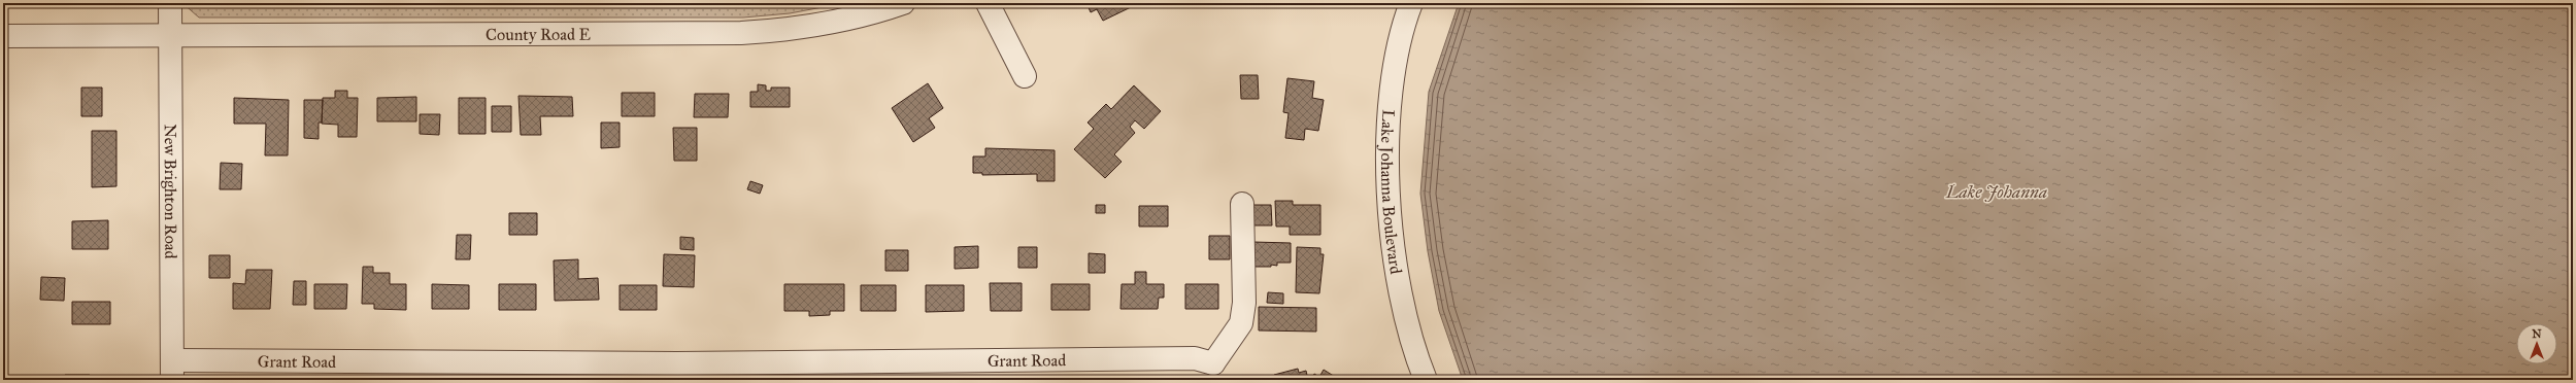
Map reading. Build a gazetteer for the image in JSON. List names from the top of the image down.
{
  "streets": {
    "street": [
      "County Road E",
      "New Brighton Road",
      "Lake Johanna Boulevard",
      "Grant Road"
    ]
  },
  "crossings": [
    ["County Road E", "New Brighton Road"],
    ["New Brighton Road", "Grant Road"]
  ],
  "water": ["Lake Johanna"],
  "north": "top"
}
